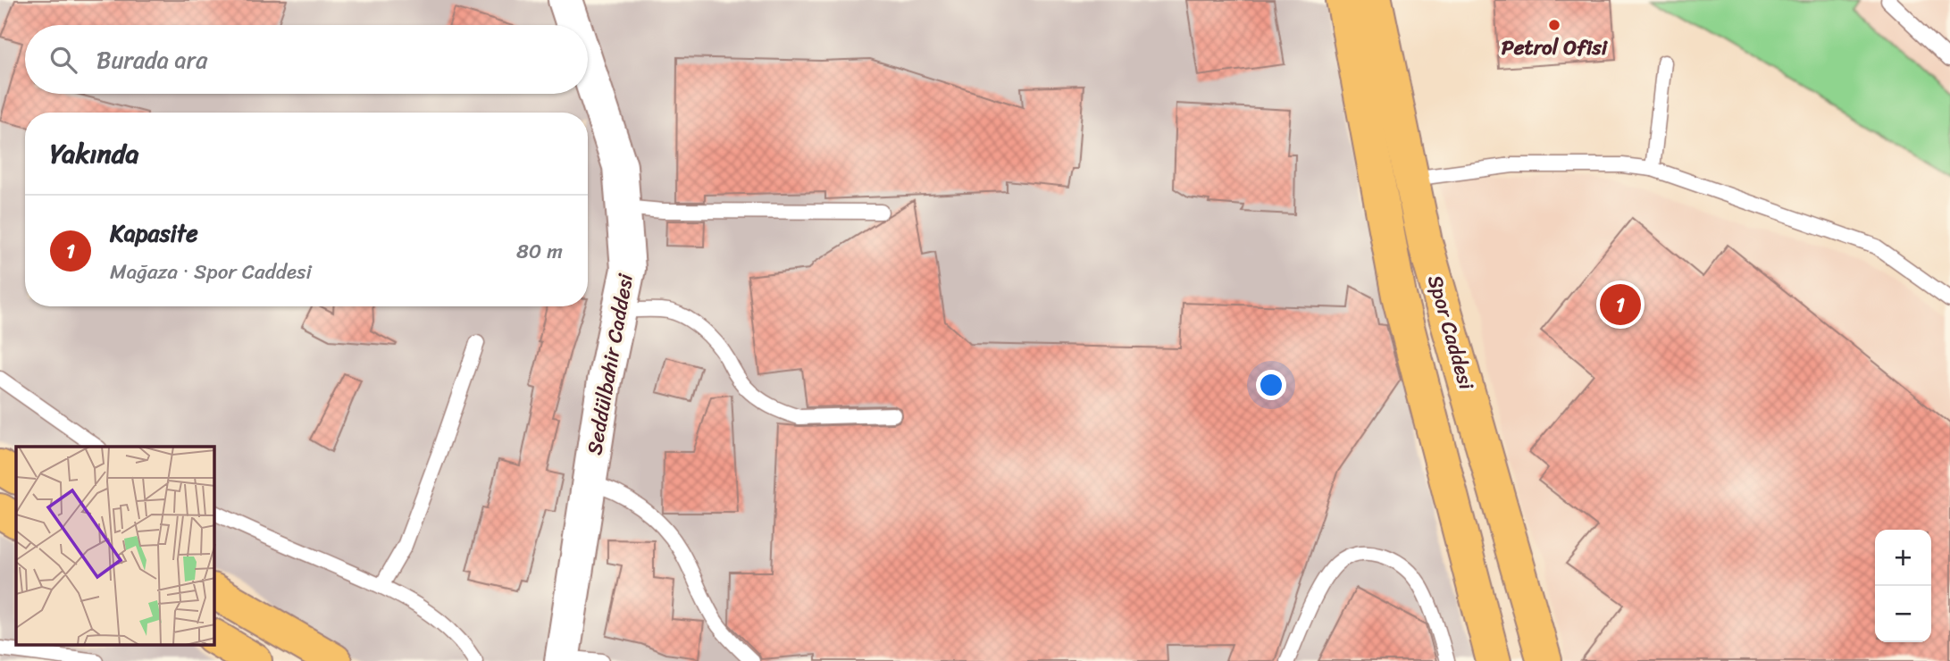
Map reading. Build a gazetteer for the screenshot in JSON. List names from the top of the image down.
{
  "streets": {
    "main road": ["Spor Caddesi"],
    "street": ["Seddülbahir Caddesi"]
  },
  "places": ["Petrol Ofisi"],
  "page": {
    "search": "Burada ara",
    "heading": "Yakında",
    "list": [
      {
        "mark": "1",
        "name": "Kapasite",
        "note": "Mağaza · Spor Caddesi",
        "value": "80 m"
      }
    ],
    "pins": "1",
    "map_buttons": ["+", "−"]
  }
}
